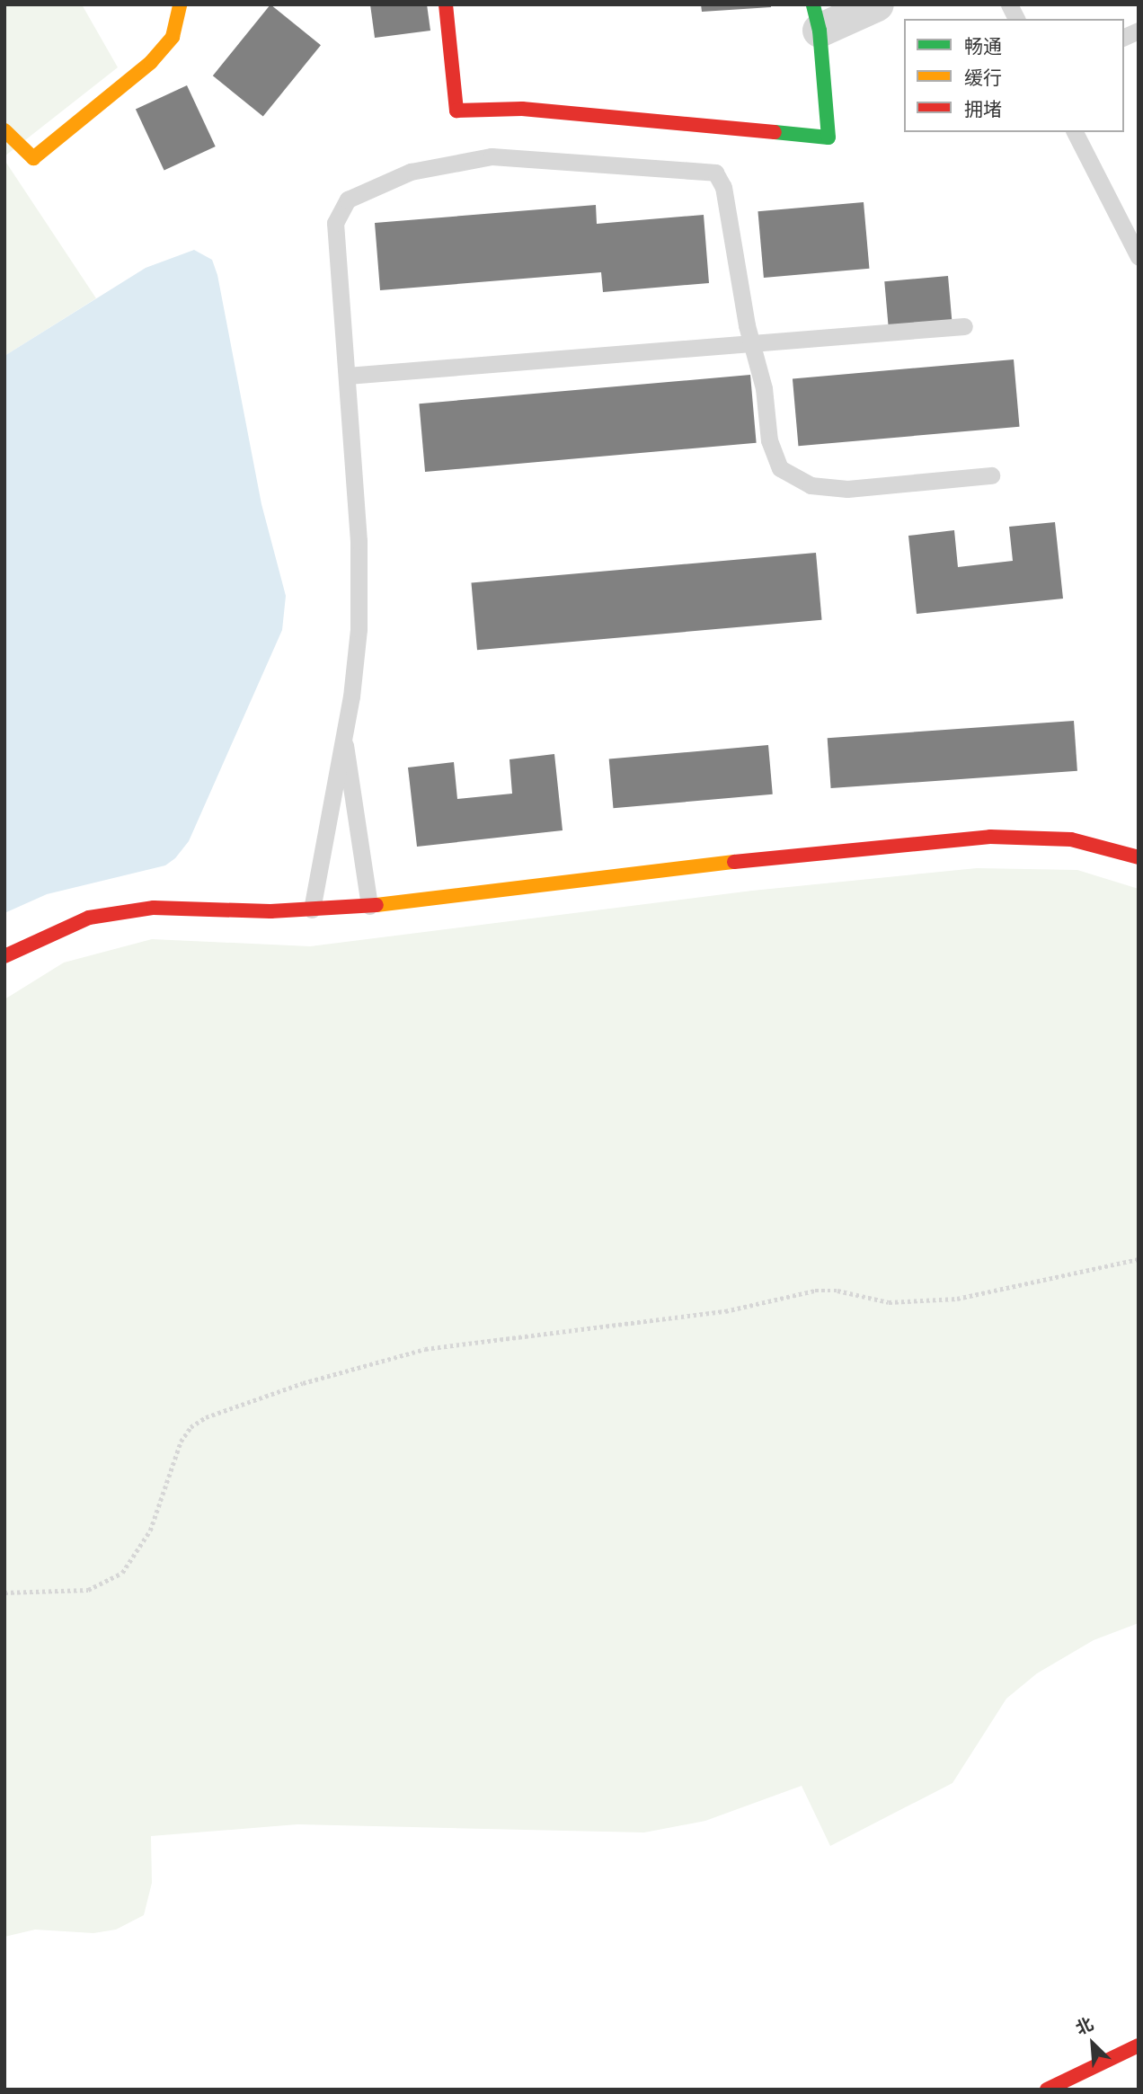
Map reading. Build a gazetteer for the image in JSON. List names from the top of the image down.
{
  "legend": ["畅通", "缓行", "拥堵"],
  "north": "top left"
}
